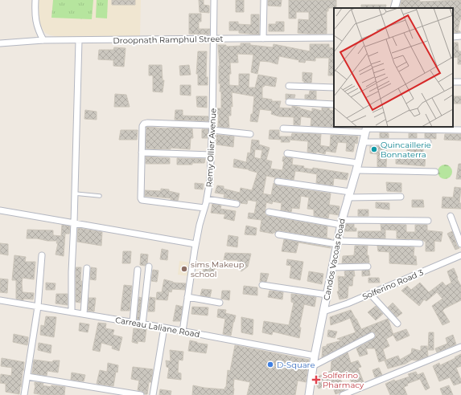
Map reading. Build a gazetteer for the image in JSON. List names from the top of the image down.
{
  "streets": {
    "main road": ["Candos Vacoas Road"],
    "street": [
      "Droopnath Ramphul Street",
      "Remy Ollier Avenue",
      "Solferino Road 3",
      "Carreau Laliane Road"
    ]
  },
  "crossings": [
    ["Droopnath Ramphul Street", "Remy Ollier Avenue"],
    ["Remy Ollier Avenue", "Carreau Laliane Road"],
    ["Candos Vacoas Road", "Solferino Road 3"],
    ["Candos Vacoas Road", "Carreau Laliane Road"]
  ],
  "places": {
    "other": ["Quincaillerie Bonnaterra", "sims Makeup school", "D-Square"],
    "health": ["Solferino Pharmacy"]
  }
}
